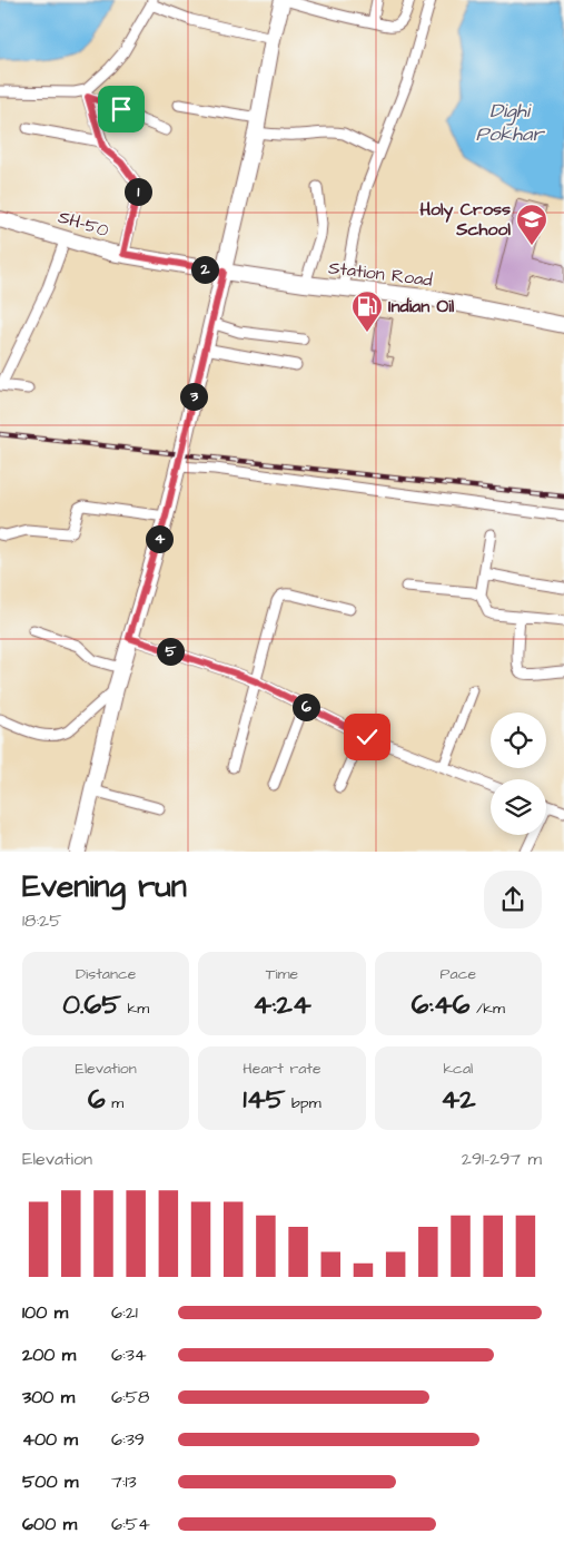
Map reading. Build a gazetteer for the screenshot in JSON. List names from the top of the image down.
{
  "streets": {
    "main road": ["SH-50", "Station Road"]
  },
  "crossings": [
    ["SH-50", "Station Road"]
  ],
  "water": ["Dighi Pokhar"],
  "places": {
    "school or university": ["Holy Cross School"],
    "fuel station": ["Indian Oil"]
  },
  "page": {
    "pins": [
      "1",
      "2",
      "3",
      "4",
      "5",
      "6"
    ],
    "heading": ["Evening run", "18:25"],
    "stats": [
      ["Distance", "0.65 km"],
      ["Time", "4:24"],
      ["Pace", "6:46 /km"],
      ["Elevation", "6 m"],
      ["Heart rate", "145 bpm"],
      ["kcal", "42"]
    ],
    "chart": ["Elevation", "291–297 m"],
    "list": [
      {
        "name": "100 m",
        "note": "6:21"
      },
      {
        "name": "200 m",
        "note": "6:34"
      },
      {
        "name": "300 m",
        "note": "6:58"
      },
      {
        "name": "400 m",
        "note": "6:39"
      },
      {
        "name": "500 m",
        "note": "7:13"
      },
      {
        "name": "600 m",
        "note": "6:54"
      }
    ]
  }
}
